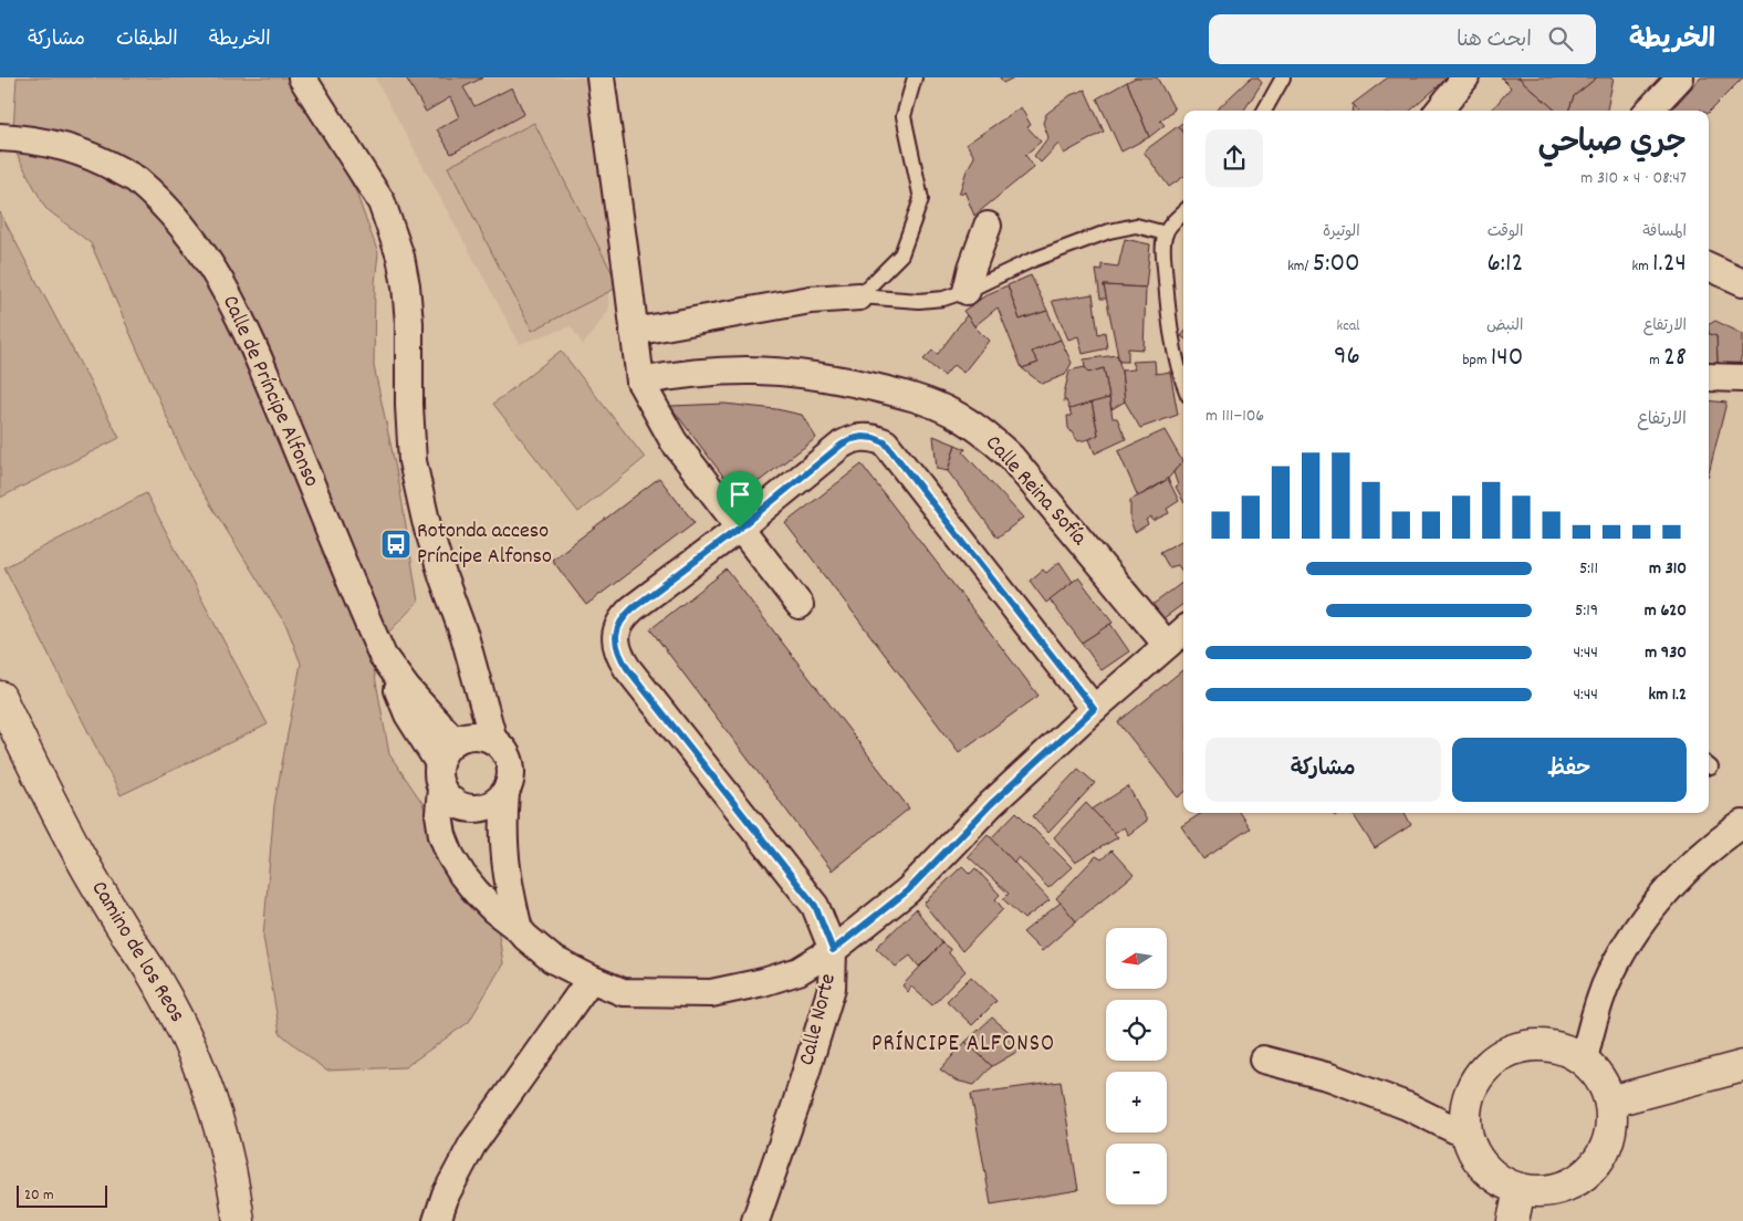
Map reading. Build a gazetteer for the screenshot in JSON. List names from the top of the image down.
{
  "streets": {
    "street": [
      "Calle de Príncipe Alfonso",
      "Calle Reina Sofía",
      "Camino de los Reos",
      "Calle Norte"
    ]
  },
  "districts": ["PRÍNCIPE ALFONSO"],
  "places": {
    "bus stop": ["Rotonda acceso Príncipe Alfonso"]
  },
  "scale_bar": "20 m",
  "north": "left",
  "page": {
    "header": "الخريطة",
    "search": "ابحث هنا",
    "nav": ["الخريطة", "الطبقات", "مشاركة"],
    "heading": ["جري صباحي", "08:47 · 4 × 310 m"],
    "stats": [
      ["المسافة", "1.24 km"],
      ["الوقت", "6:12"],
      ["الوتيرة", "5:00 /km"],
      ["الارتفاع", "28 m"],
      ["النبض", "140 bpm"],
      ["kcal", "96"]
    ],
    "chart": ["الارتفاع", "106–111 m"],
    "list": [
      {
        "name": "310 m",
        "note": "5:11"
      },
      {
        "name": "620 m",
        "note": "5:19"
      },
      {
        "name": "930 m",
        "note": "4:44"
      },
      {
        "name": "1.2 km",
        "note": "4:44"
      }
    ],
    "buttons": ["حفظ", "مشاركة"],
    "map_buttons": ["+", "−"],
    "scale": "20 m"
  }
}
